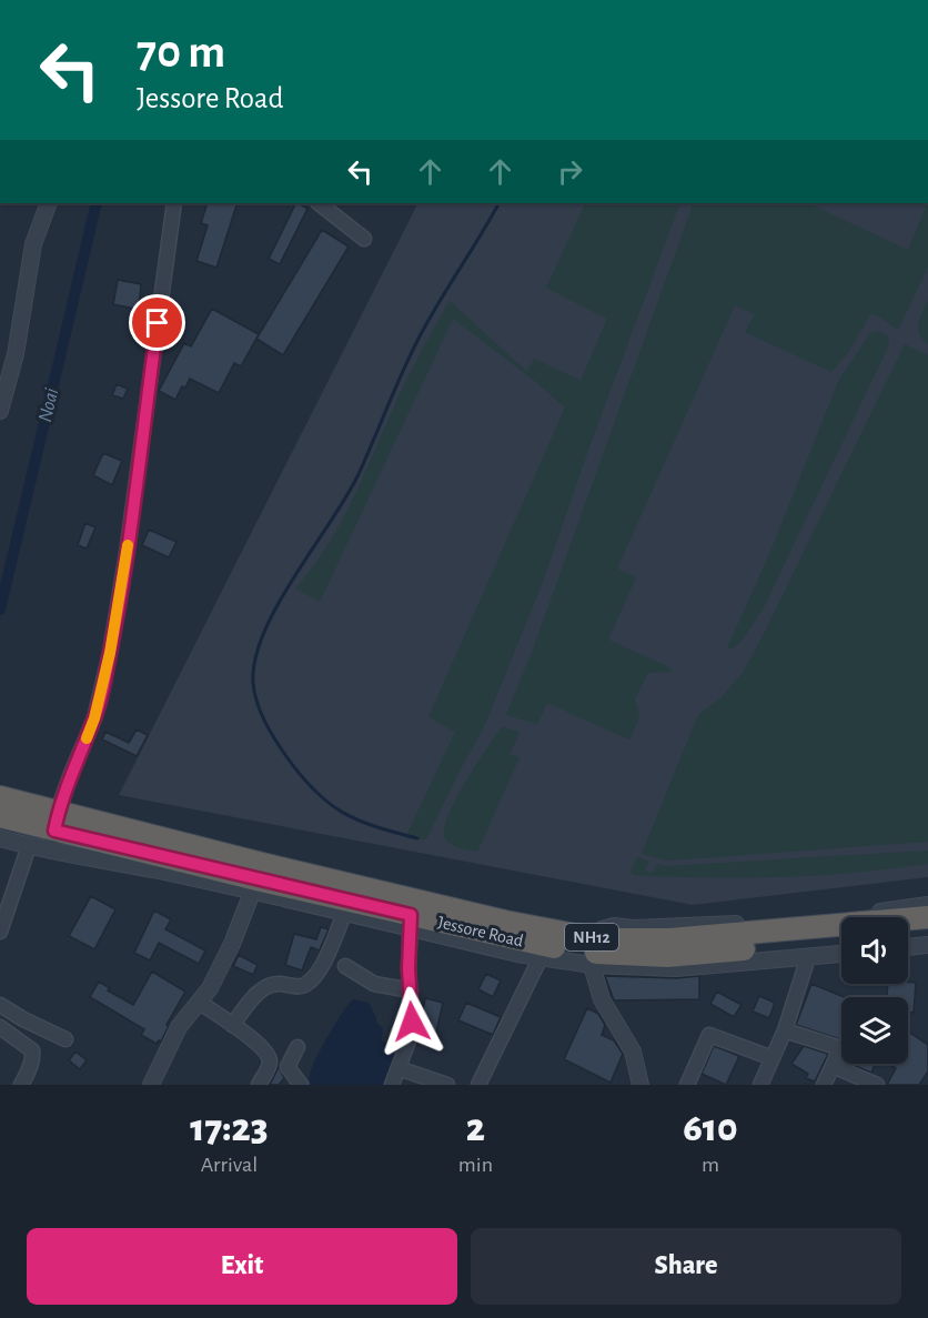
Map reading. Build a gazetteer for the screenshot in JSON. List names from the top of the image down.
{
  "streets": {
    "highway": ["Jessore Road", "NH12"]
  },
  "crossings": [
    ["Jessore Road", "NH12"]
  ],
  "water": ["Noai"],
  "page": {
    "turn": ["70 m", "Jessore Road"],
    "eta": [
      "17:23",
      "Arrival",
      "2",
      "min",
      "610",
      "m"
    ],
    "buttons": ["Exit", "Share"]
  }
}
